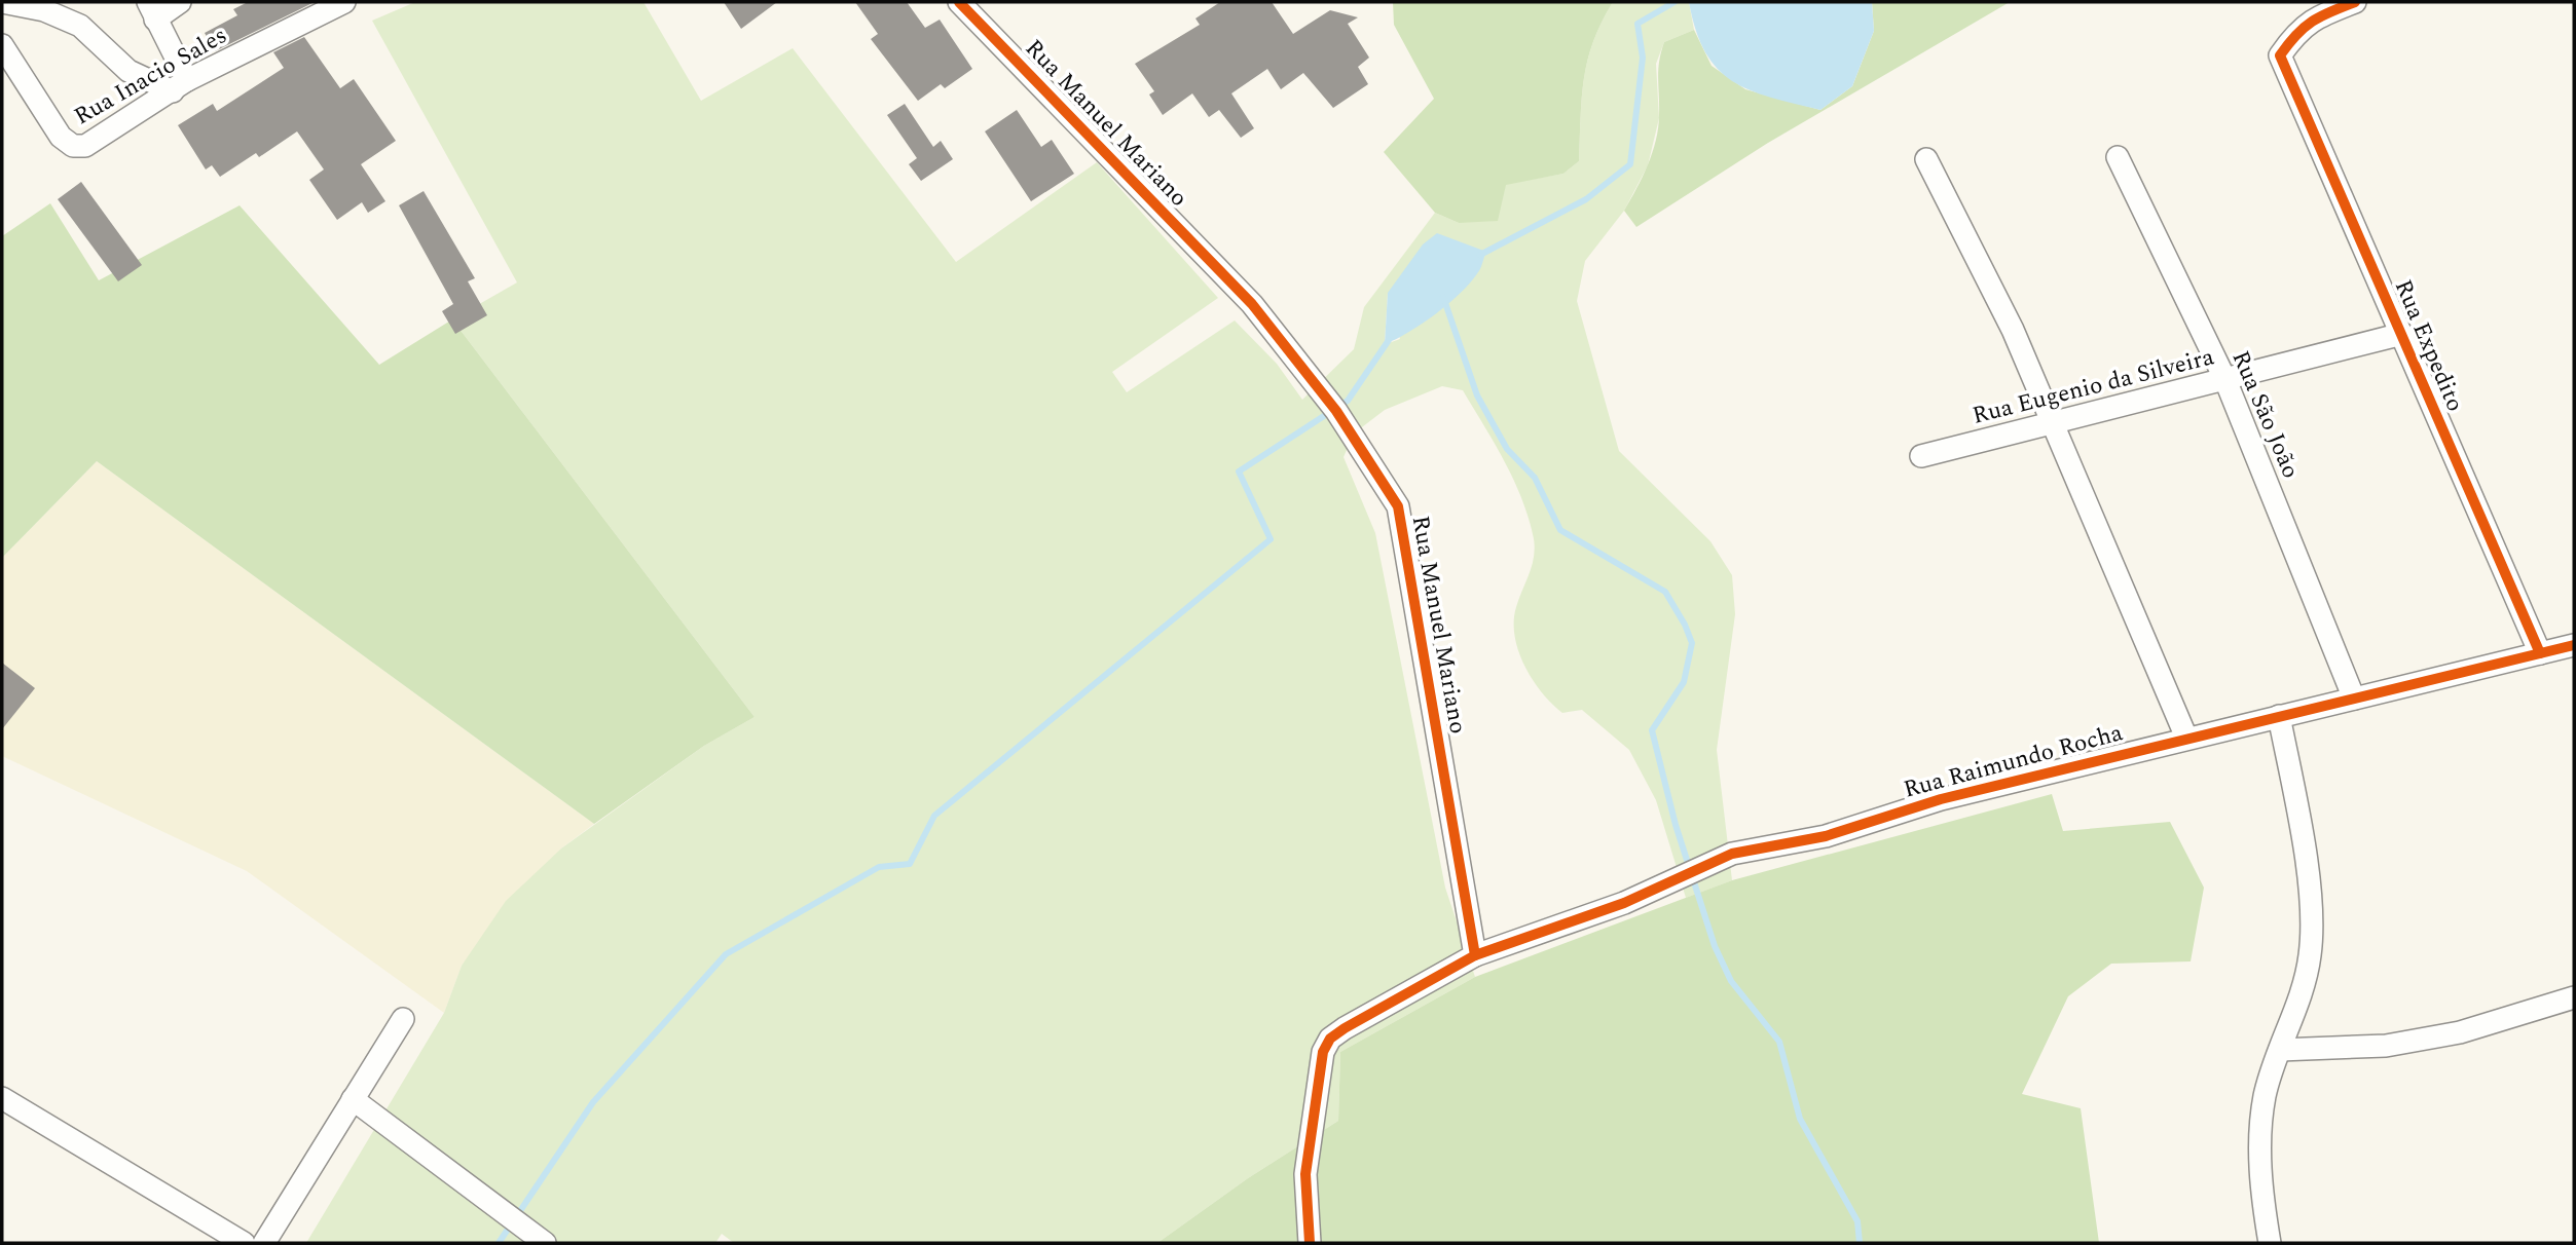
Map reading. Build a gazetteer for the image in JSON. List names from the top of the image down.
{
  "streets": {
    "street": [
      "Rua Inacio Sales",
      "Rua Manuel Mariano",
      "Rua Expedito",
      "Rua Eugenio da Silveira",
      "Rua São João",
      "Rua Raimundo Rocha"
    ]
  },
  "crossings": [
    ["Rua Manuel Mariano", "Rua Raimundo Rocha"],
    ["Rua Expedito", "Rua Eugenio da Silveira"],
    ["Rua Expedito", "Rua Raimundo Rocha"],
    ["Rua Eugenio da Silveira", "Rua São João"],
    ["Rua São João", "Rua Raimundo Rocha"]
  ]
}
